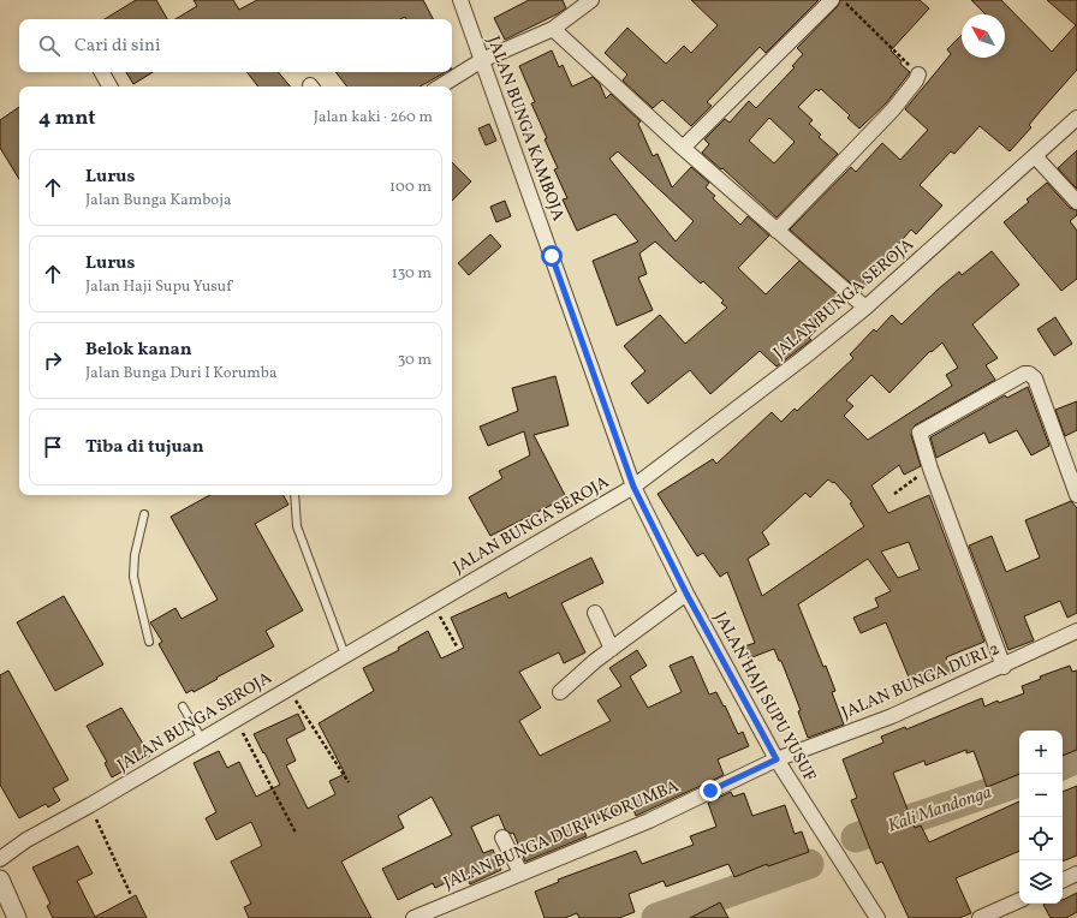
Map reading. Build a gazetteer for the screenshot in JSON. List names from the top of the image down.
{
  "streets": {
    "street": [
      "JALAN BUNGA KAMBOJA",
      "JALAN BUNGA SEROJA",
      "JALAN BUNGA DURI 2",
      "JALAN HAJI SUPU YUSUF",
      "JALAN BUNGA DURI I KORUMBA"
    ]
  },
  "crossings": [
    ["JALAN BUNGA KAMBOJA", "JALAN BUNGA SEROJA"],
    ["JALAN BUNGA KAMBOJA", "JALAN HAJI SUPU YUSUF"],
    ["JALAN BUNGA SEROJA", "JALAN HAJI SUPU YUSUF"],
    ["JALAN BUNGA DURI 2", "JALAN HAJI SUPU YUSUF"],
    ["JALAN BUNGA DURI 2", "JALAN BUNGA DURI I KORUMBA"],
    ["JALAN HAJI SUPU YUSUF", "JALAN BUNGA DURI I KORUMBA"]
  ],
  "water": ["Kali Mandonga"],
  "north": "top left",
  "page": {
    "search": "Cari di sini",
    "heading": ["4 mnt", "Jalan kaki · 260 m"],
    "list": [
      ["Lurus", "Jalan Bunga Kamboja", "100 m"],
      ["Lurus", "Jalan Haji Supu Yusuf", "130 m"],
      ["Belok kanan", "Jalan Bunga Duri I Korumba", "30 m"],
      "Tiba di tujuan"
    ],
    "map_buttons": ["+", "−"]
  }
}
